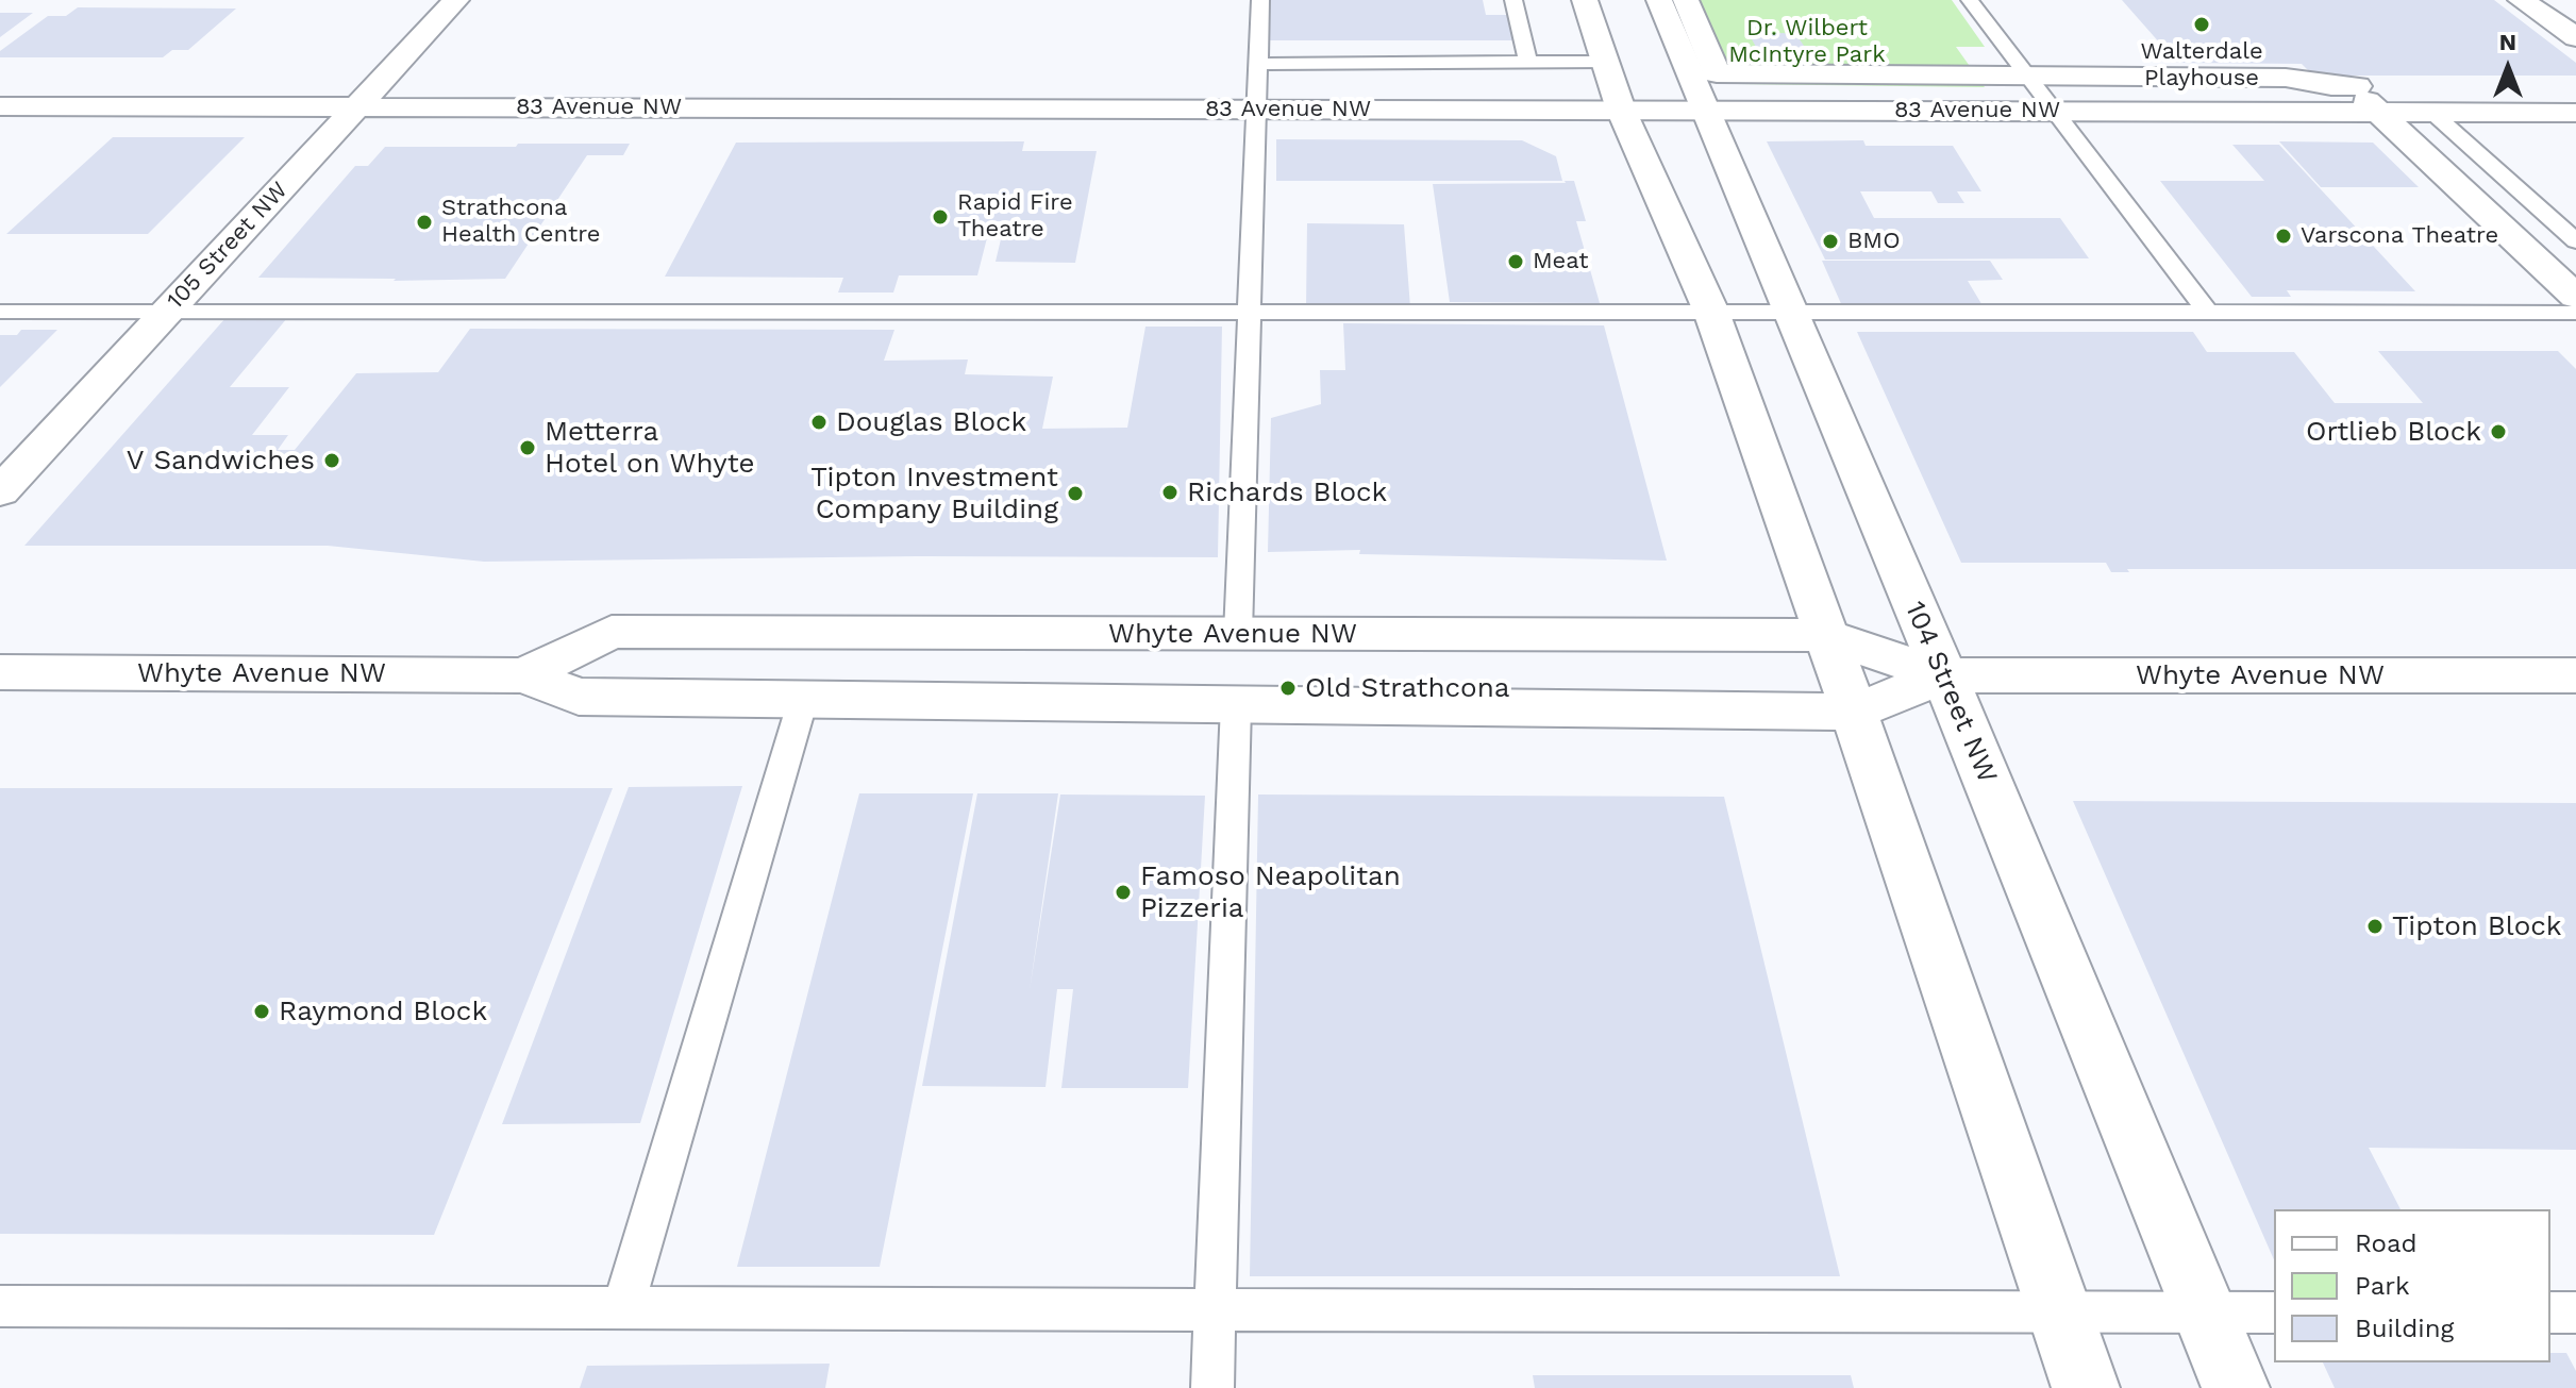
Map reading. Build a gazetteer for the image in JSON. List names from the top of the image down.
{
  "streets": {
    "street": [
      "83 Avenue NW",
      "105 Street NW",
      "Whyte Avenue NW",
      "104 Street NW"
    ]
  },
  "crossings": [
    ["83 Avenue NW", "105 Street NW"],
    ["83 Avenue NW", "104 Street NW"],
    ["Whyte Avenue NW", "104 Street NW"]
  ],
  "parks": ["Dr. Wilbert McIntyre Park"],
  "places": [
    "Walterdale Playhouse",
    "Rapid Fire Theatre",
    "Strathcona Health Centre",
    "Varscona Theatre",
    "BMO",
    "Meat",
    "Douglas Block",
    "Ortlieb Block",
    "Metterra Hotel on Whyte",
    "V Sandwiches",
    "Richards Block",
    "Tipton Investment Company Building",
    "Old Strathcona",
    "Famoso Neapolitan Pizzeria",
    "Tipton Block",
    "Raymond Block"
  ],
  "legend": ["Road", "Park", "Building"],
  "north": "top"
}
